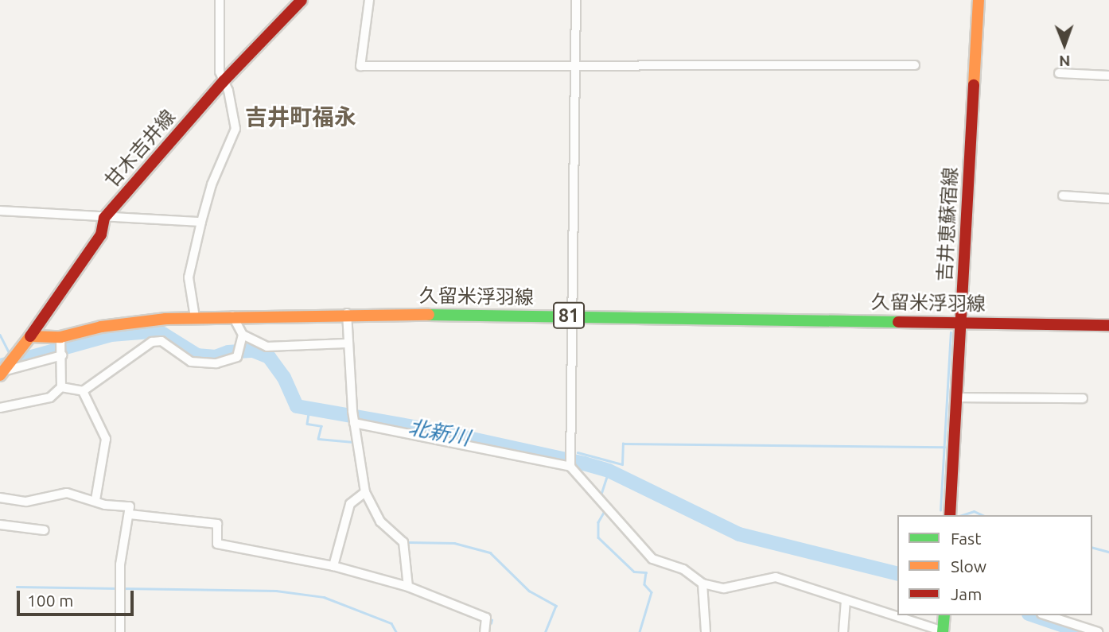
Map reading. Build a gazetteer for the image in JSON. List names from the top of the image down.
{
  "streets": {
    "main road": [
      "甘木吉井線",
      "吉井恵蘇宿線",
      "久留米浮羽線",
      "81"
    ]
  },
  "crossings": [
    ["甘木吉井線", "久留米浮羽線"],
    ["吉井恵蘇宿線", "久留米浮羽線"]
  ],
  "districts": ["吉井町福永"],
  "water": ["北新川"],
  "legend": ["Fast", "Slow", "Jam"],
  "scale_bar": "100 m",
  "north": "bottom"
}
